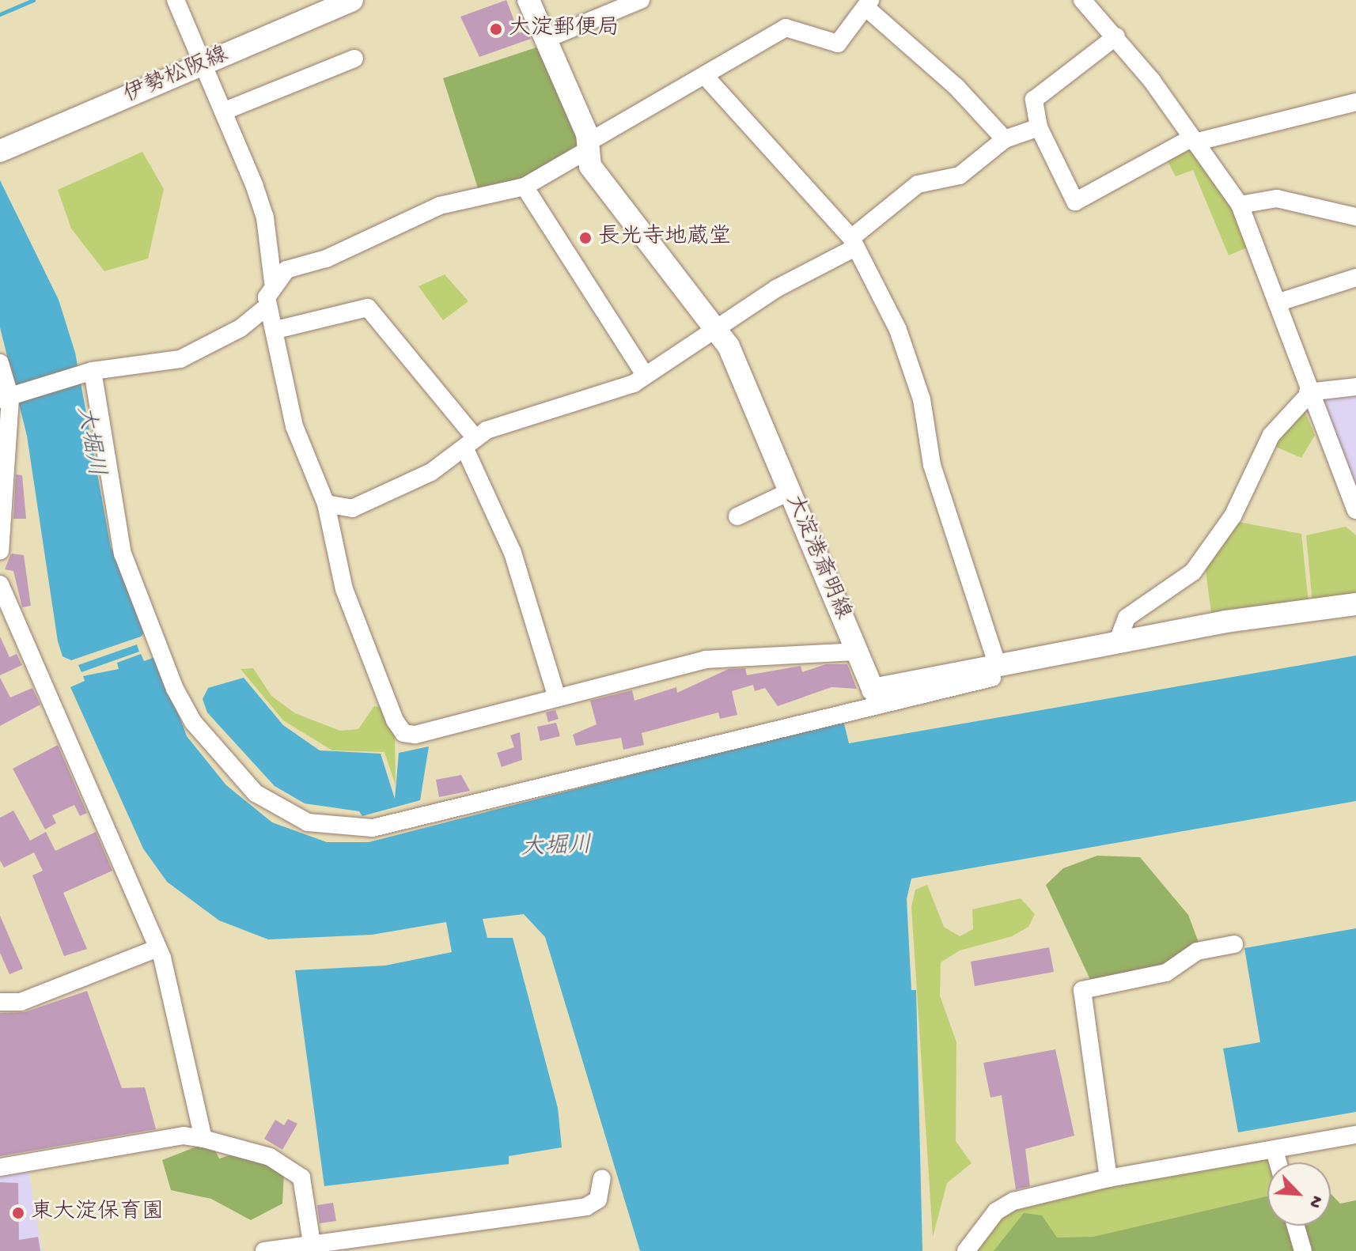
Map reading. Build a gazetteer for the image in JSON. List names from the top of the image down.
{
  "streets": {
    "main road": ["伊勢松阪線", "大淀港斎明線"]
  },
  "water": ["大堀川"],
  "places": ["大淀郵便局", "長光寺地蔵堂", "東大淀保育園"],
  "north": "bottom right"
}
